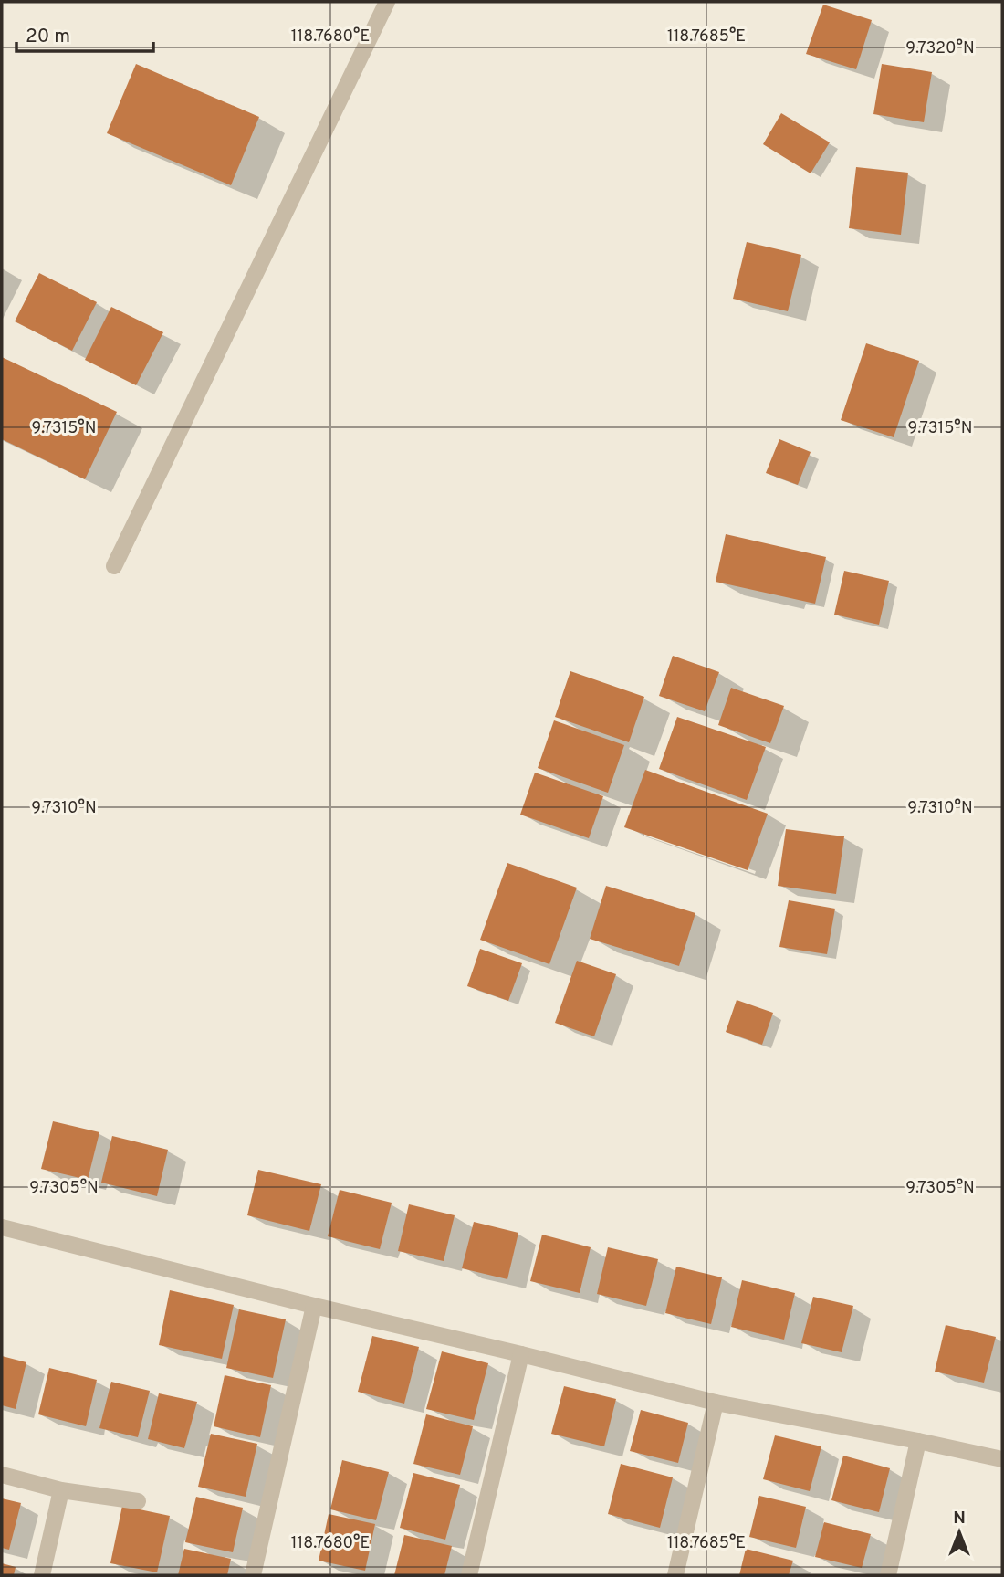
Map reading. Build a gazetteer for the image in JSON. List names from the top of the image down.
{
  "scale_bar": "20 m",
  "north": "top",
  "coordinates": [
    "118.7680°E",
    "118.7685°E",
    "9.7320°N",
    "9.7315°N",
    "9.7310°N",
    "9.7305°N"
  ]
}
